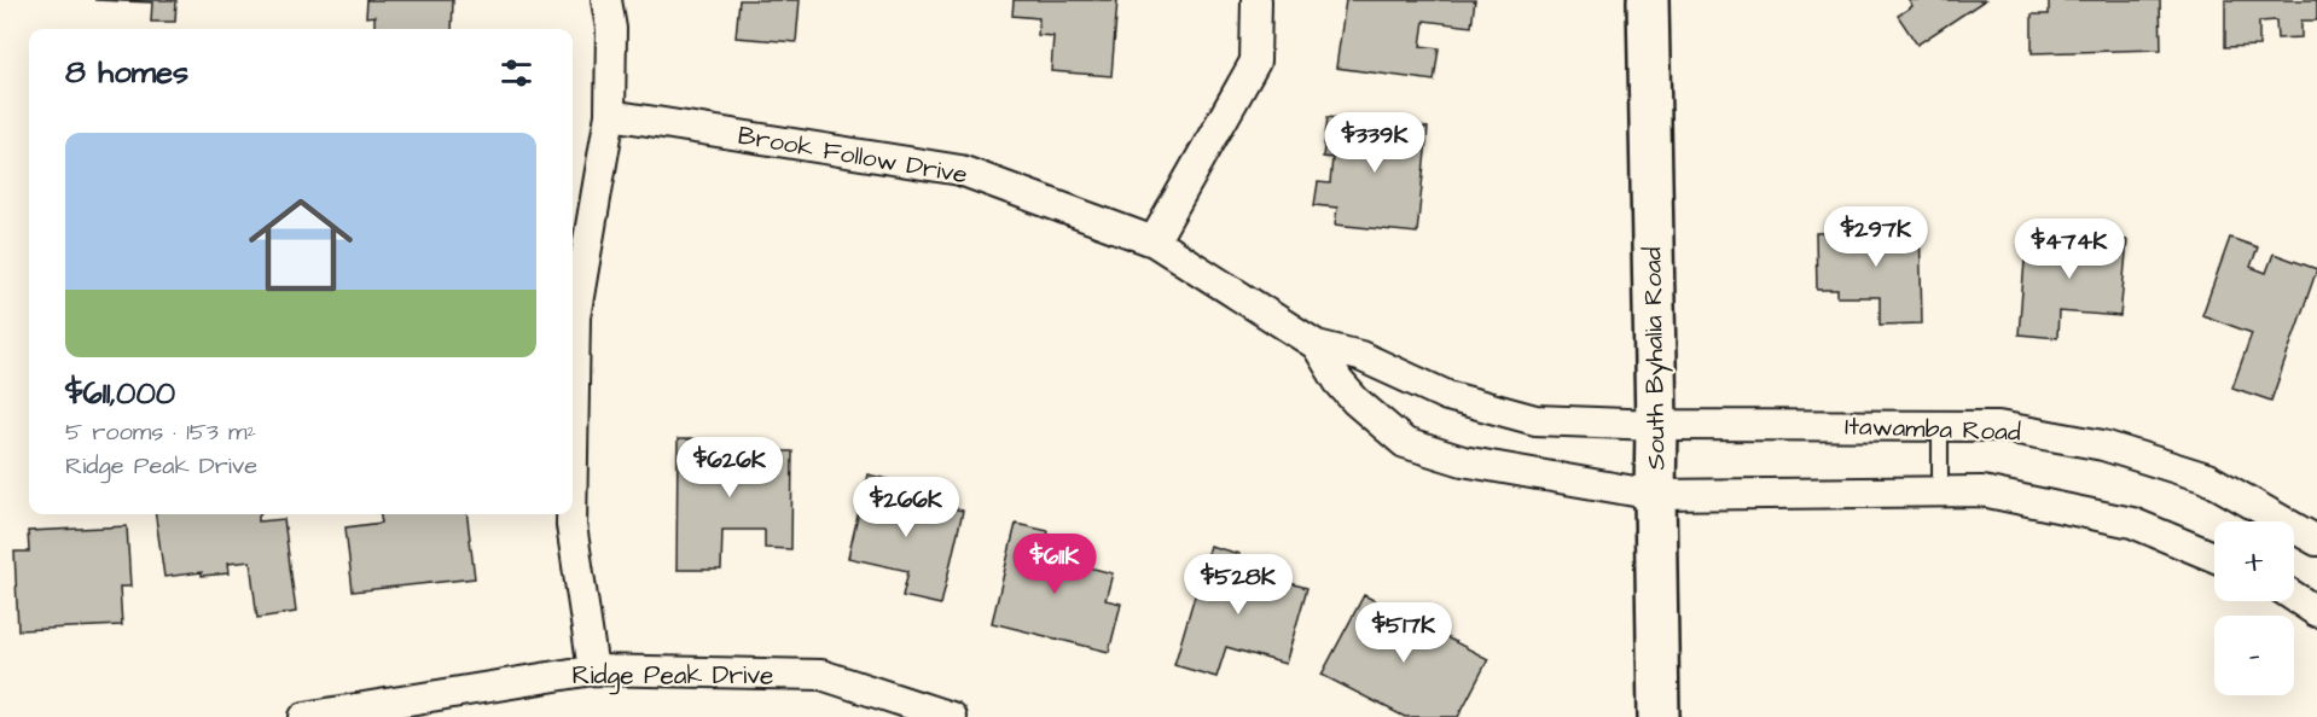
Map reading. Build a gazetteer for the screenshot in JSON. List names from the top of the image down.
{
  "streets": {
    "main road": ["South Byhalia Road"],
    "street": ["Brook Follow Drive", "Itawamba Road", "Ridge Peak Drive"]
  },
  "crossings": [
    ["Brook Follow Drive", "South Byhalia Road"],
    ["Brook Follow Drive", "Itawamba Road"],
    ["South Byhalia Road", "Itawamba Road"]
  ],
  "page": {
    "heading": "8 homes",
    "price": [
      "$339K",
      "$297K",
      "$474K",
      "$626K",
      "$266K",
      "$611K",
      "$528K",
      "$517K"
    ],
    "list": [
      {
        "name": "$611,000",
        "note": "5 rooms · 153 m² · Ridge Peak Drive"
      }
    ],
    "map_buttons": ["+", "−"]
  }
}
